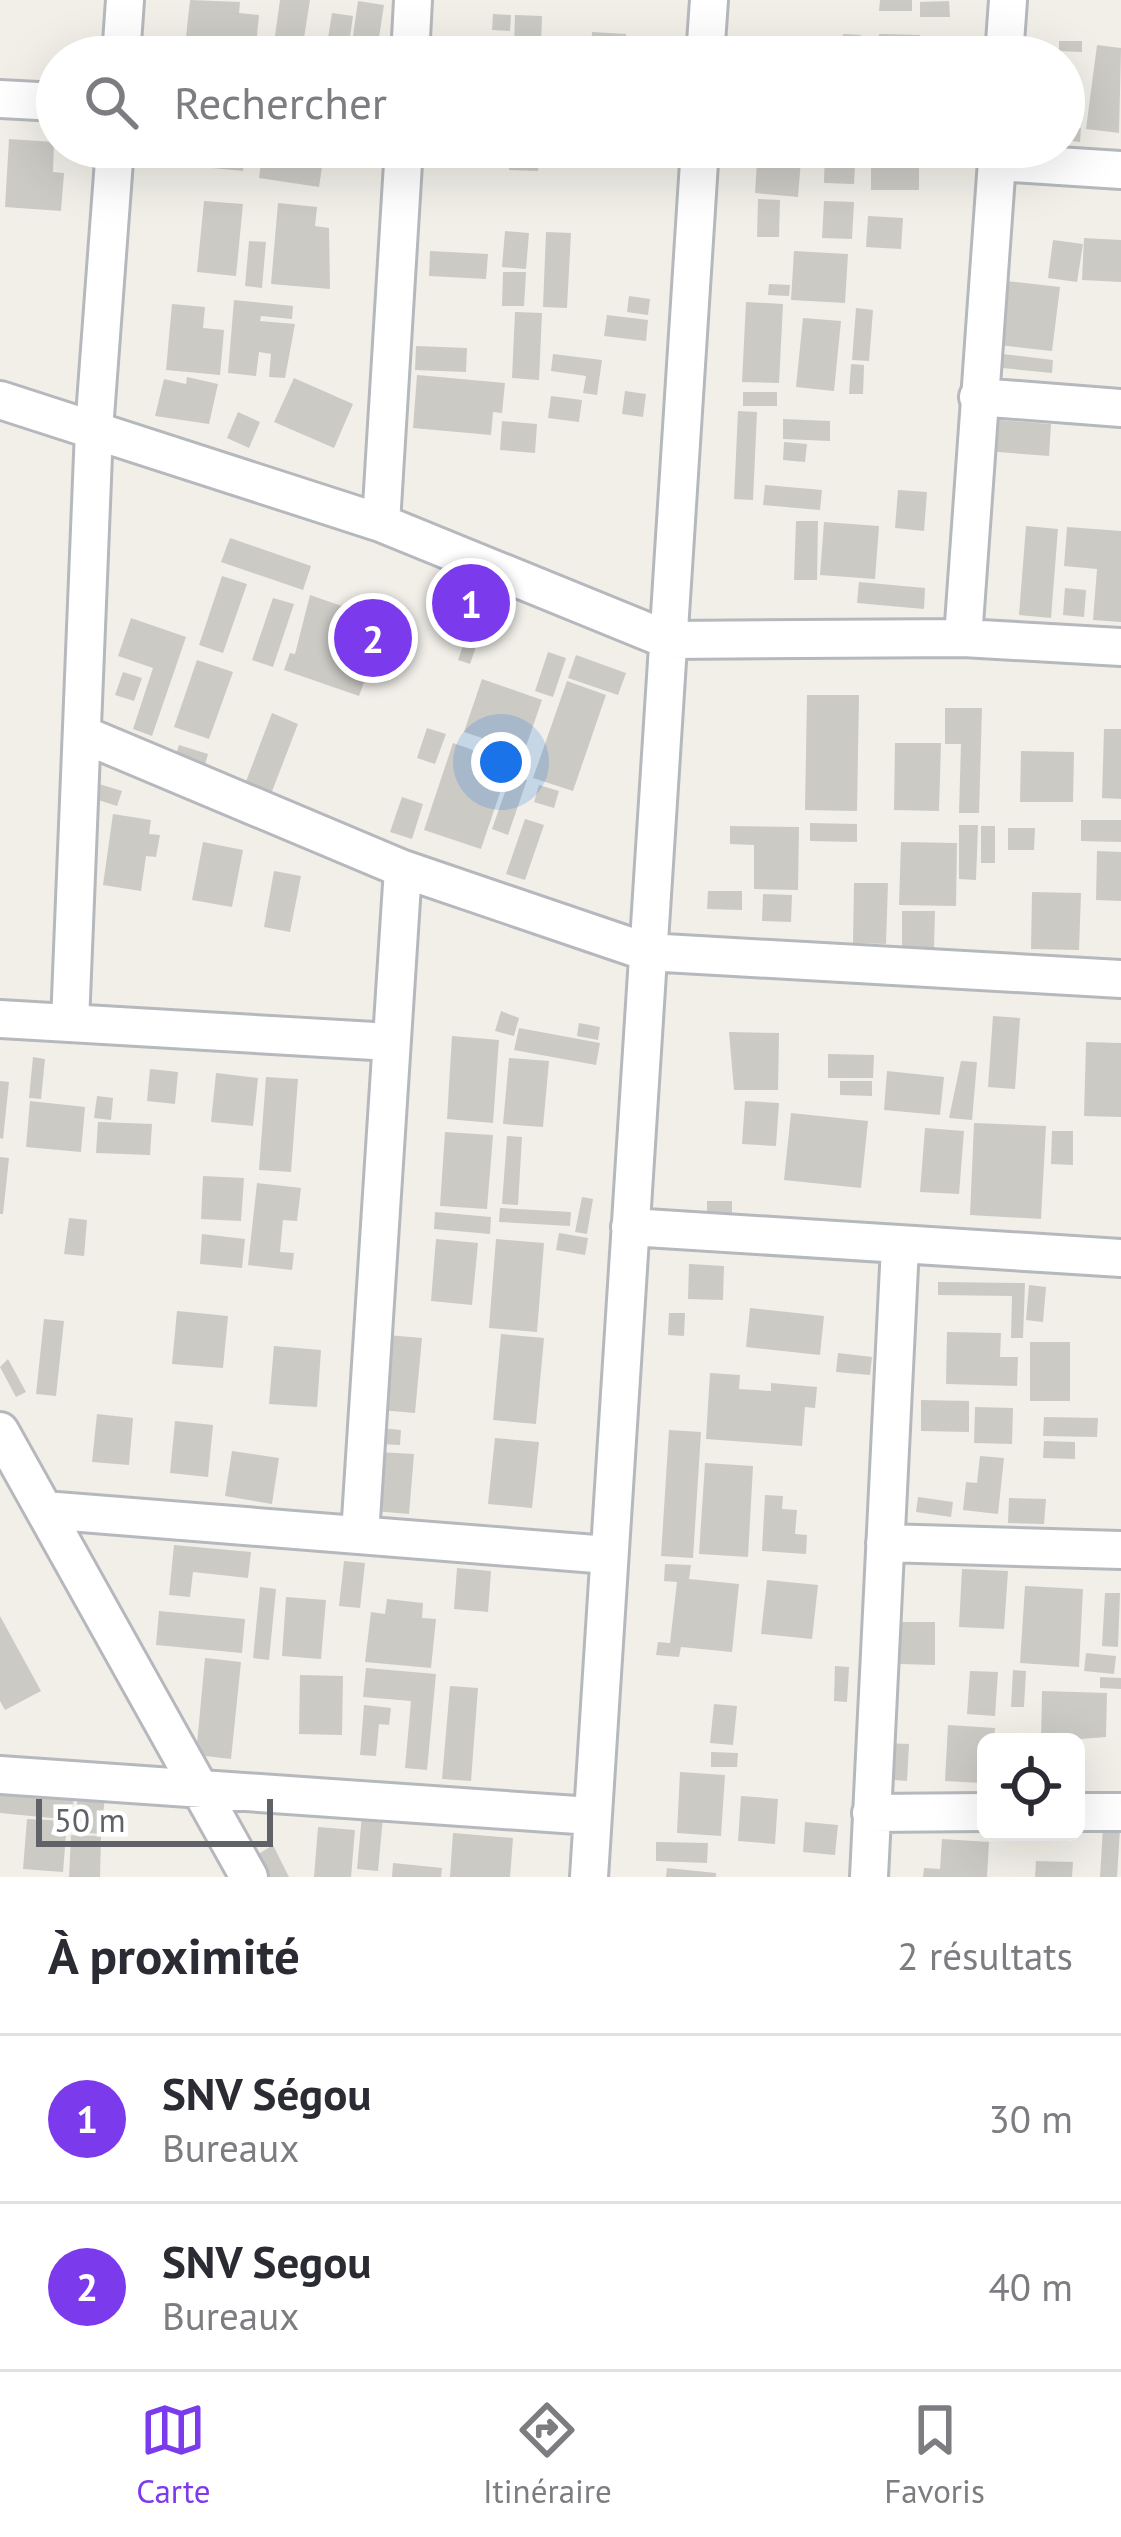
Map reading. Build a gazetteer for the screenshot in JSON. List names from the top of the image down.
{
  "scale_bar": "50 m",
  "page": {
    "search": "Rechercher",
    "pins": ["1", "2"],
    "scale": "50 m",
    "heading": ["À proximité", "2 résultats"],
    "list": [
      {
        "mark": "1",
        "name": "SNV Ségou",
        "note": "Bureaux",
        "value": "30 m"
      },
      {
        "mark": "2",
        "name": "SNV Segou",
        "note": "Bureaux",
        "value": "40 m"
      }
    ],
    "nav": ["Carte", "Itinéraire", "Favoris"]
  }
}
